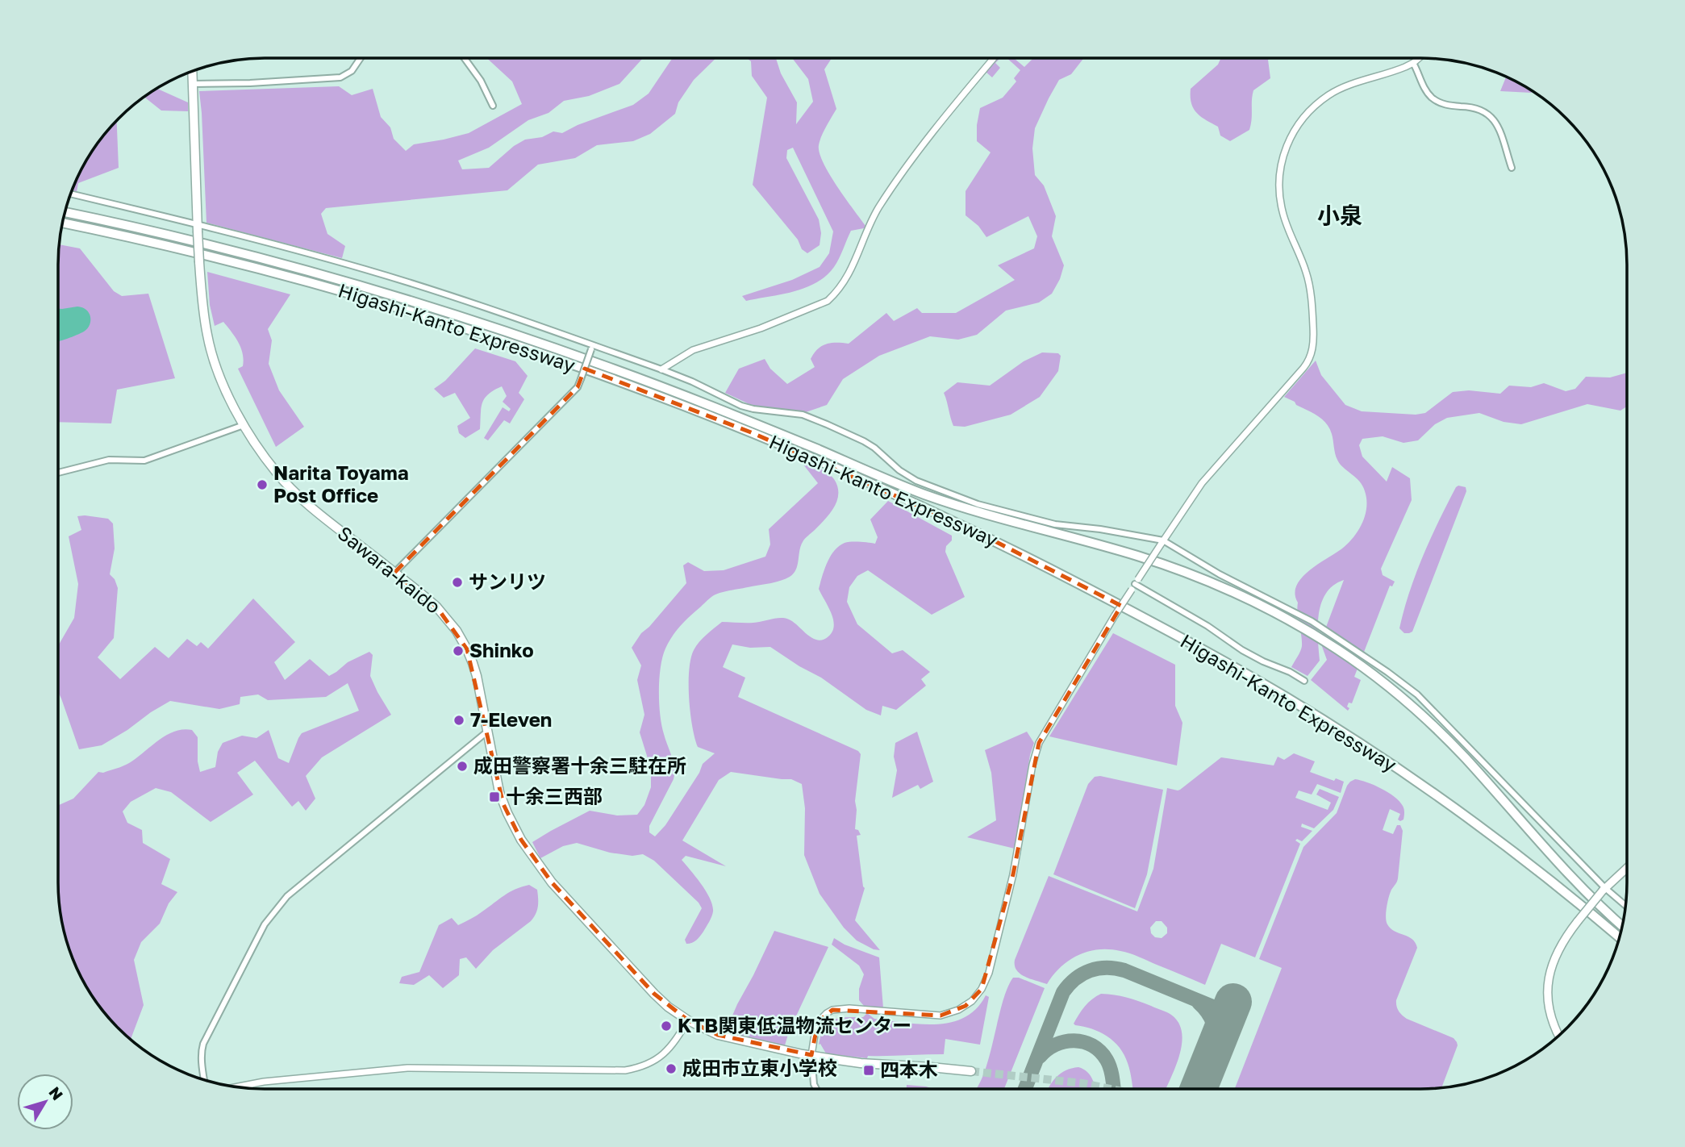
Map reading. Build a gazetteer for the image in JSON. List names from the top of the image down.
{
  "streets": {
    "highway": ["Higashi-Kanto Expressway", "Sawara-kaido"]
  },
  "districts": ["小泉"],
  "places": {
    "other": [
      "Narita Toyama Post Office",
      "サンリツ",
      "Shinko",
      "7-Eleven",
      "成田警察署十余三駐在所",
      "KTB関東低温物流センター",
      "成田市立東小学校"
    ],
    "transit": ["十余三西部", "四本木"]
  },
  "north": "top right"
}
